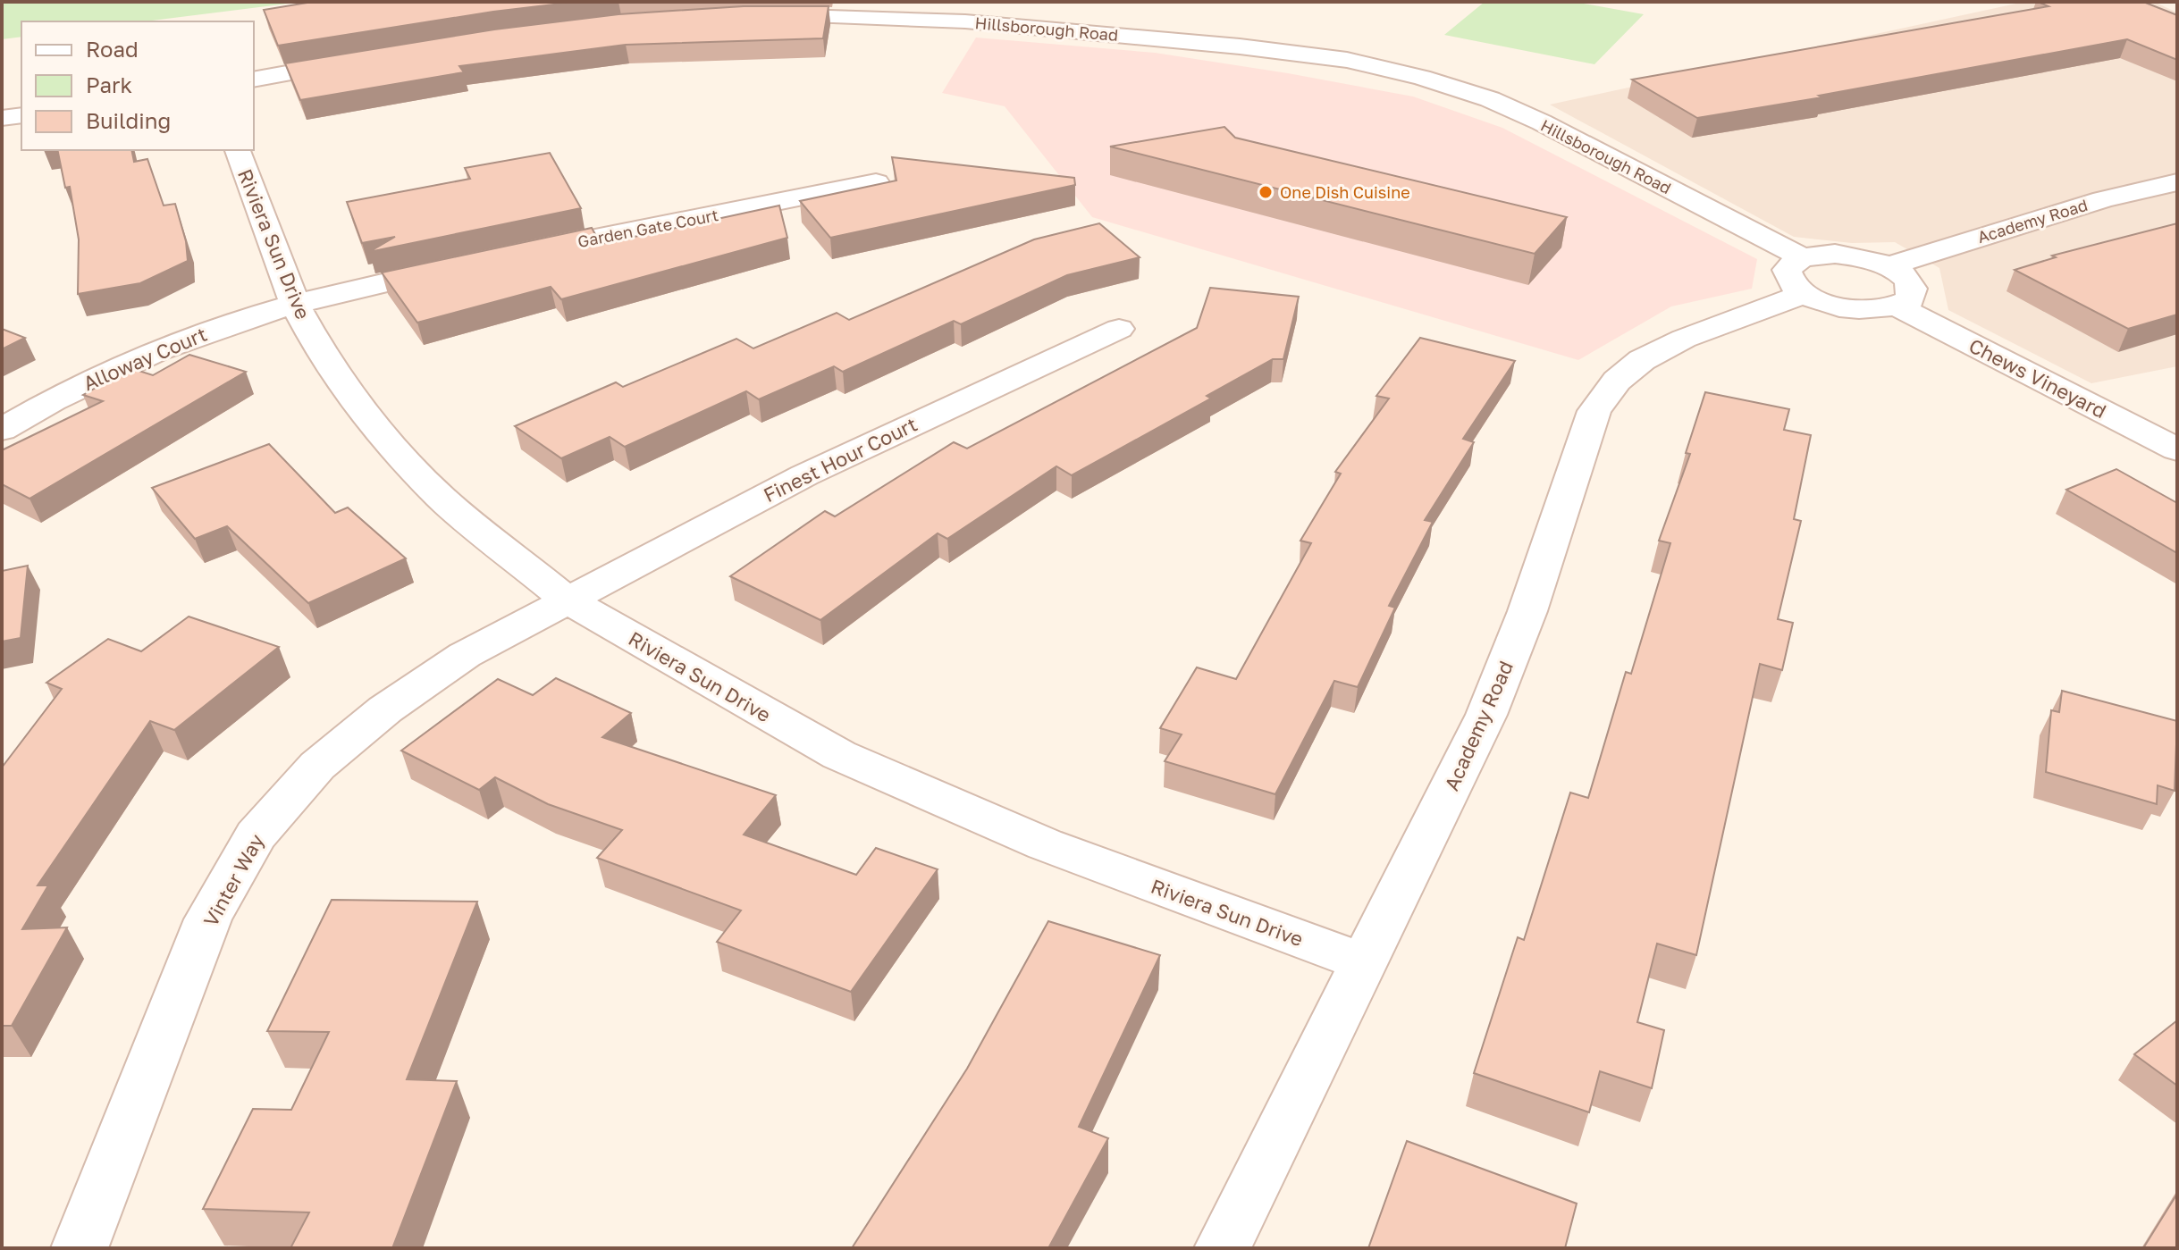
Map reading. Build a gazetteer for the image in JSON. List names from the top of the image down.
{
  "streets": {
    "street": [
      "Hillsborough Road",
      "Academy Road",
      "Garden Gate Court",
      "Riviera Sun Drive",
      "Alloway Court",
      "Chews Vineyard",
      "Finest Hour Court",
      "Vinter Way"
    ]
  },
  "crossings": [
    ["Hillsborough Road", "Academy Road"],
    ["Hillsborough Road", "Chews Vineyard"],
    ["Academy Road", "Riviera Sun Drive"],
    ["Riviera Sun Drive", "Alloway Court"],
    ["Riviera Sun Drive", "Finest Hour Court"],
    ["Riviera Sun Drive", "Vinter Way"],
    ["Finest Hour Court", "Vinter Way"]
  ],
  "places": ["One Dish Cuisine"],
  "legend": ["Road", "Park", "Building"]
}
